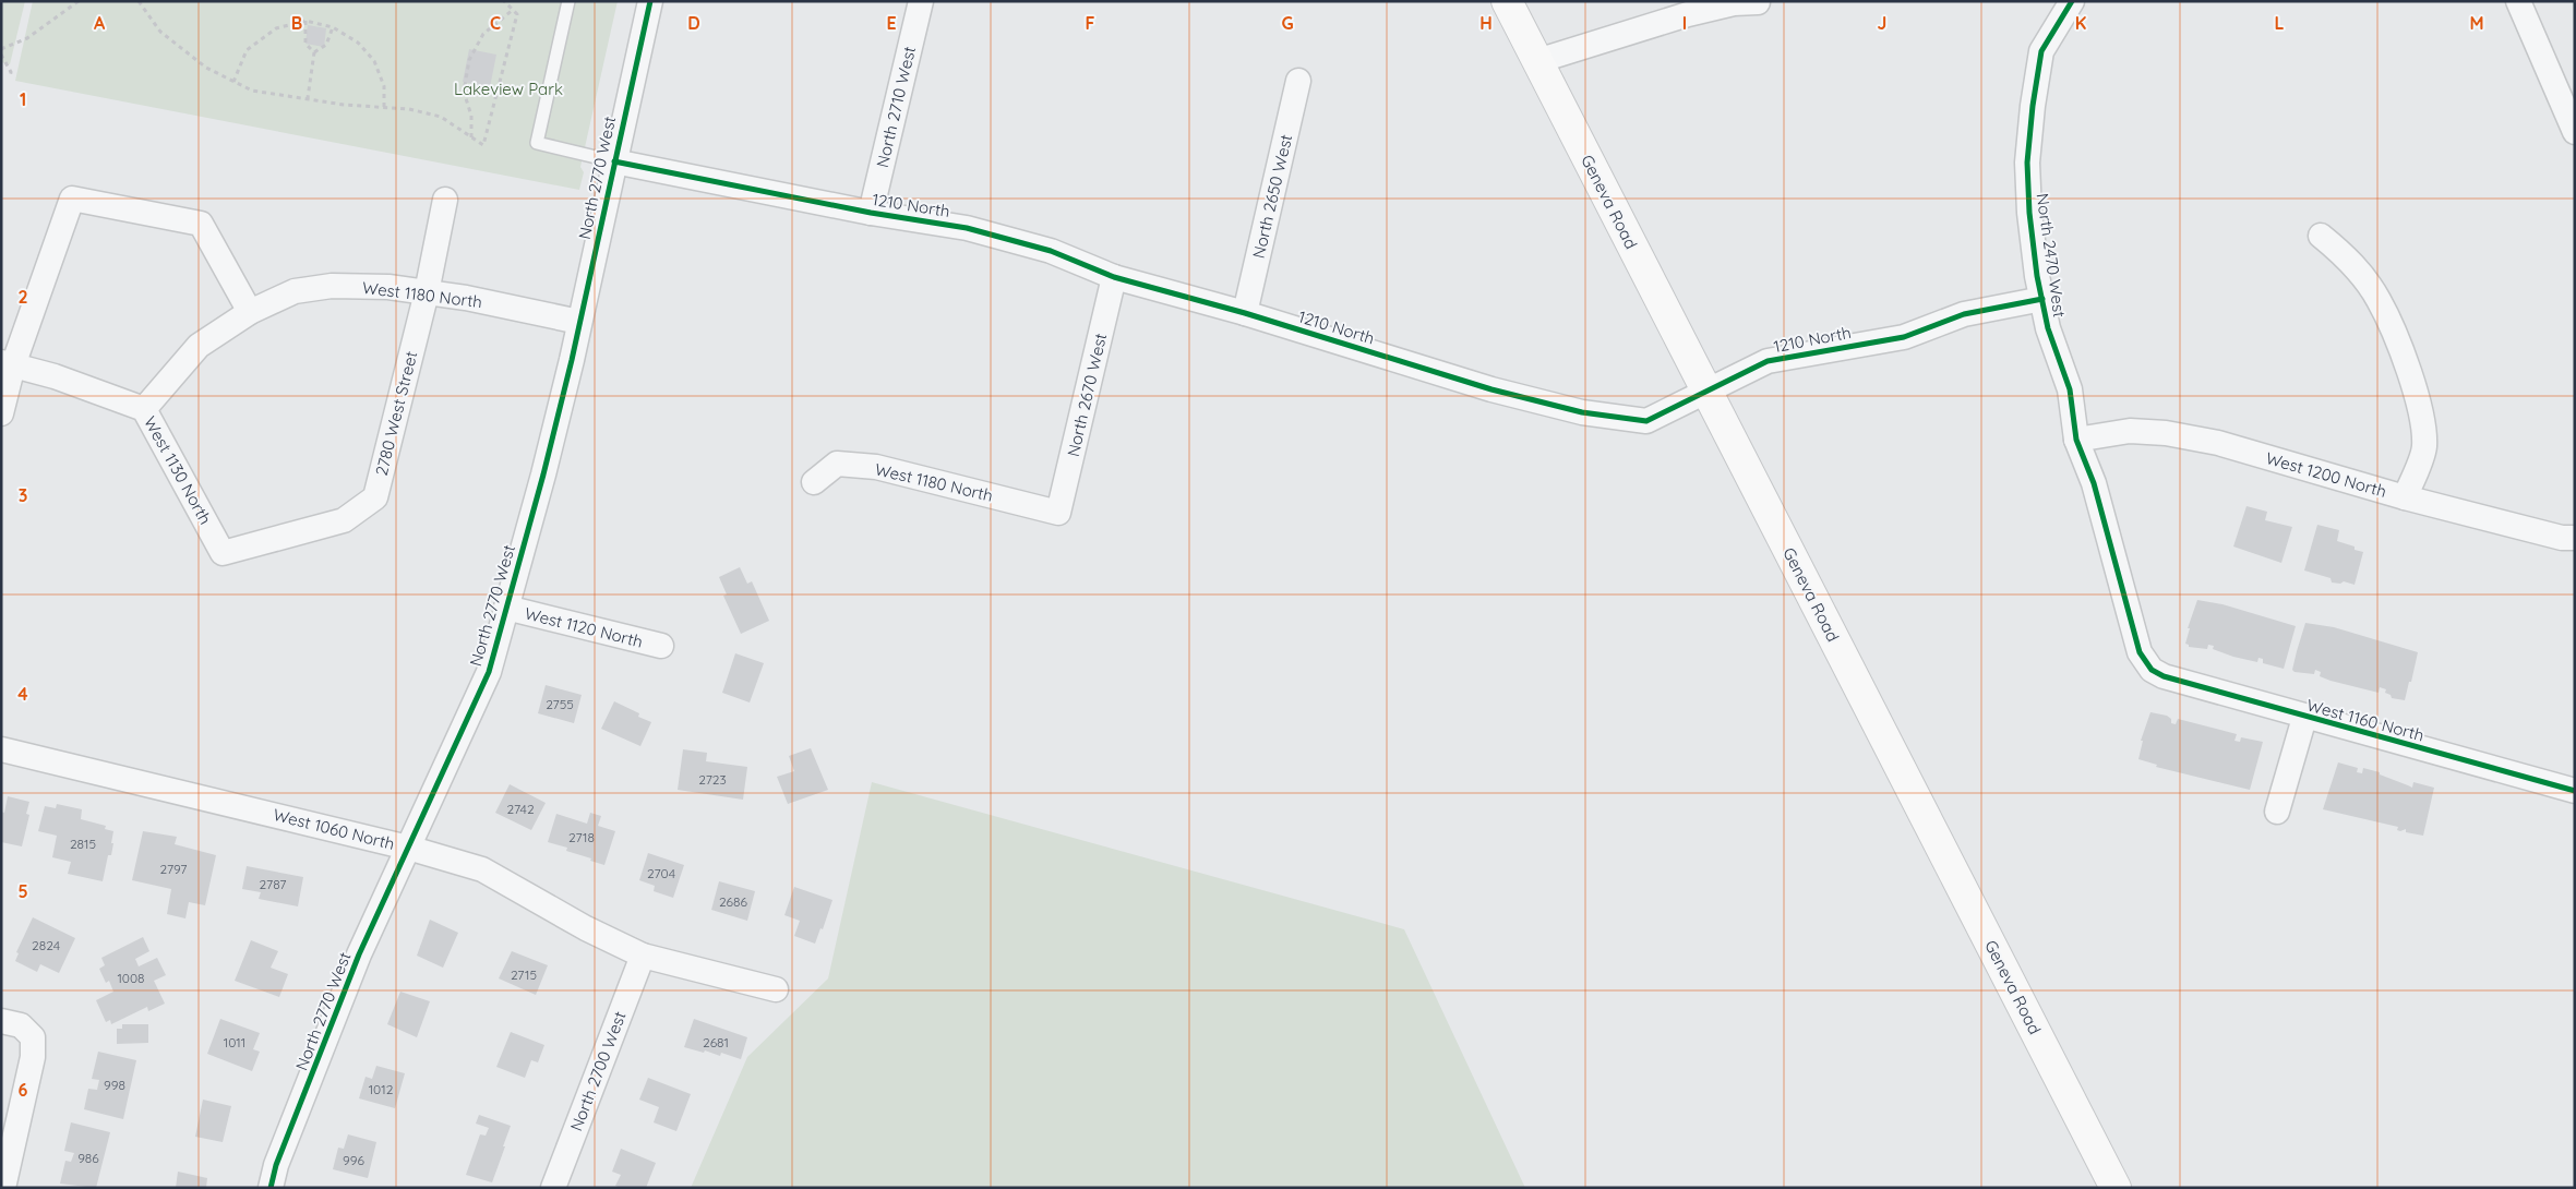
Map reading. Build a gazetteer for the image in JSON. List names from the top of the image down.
{
  "streets": {
    "main road": ["Geneva Road"],
    "street": [
      "North 2710 West",
      "North 2770 West",
      "North 2650 West",
      "1210 North",
      "North 2470 West",
      "West 1180 North",
      "North 2670 West",
      "2780 West Street",
      "West 1130 North",
      "West 1200 North",
      "West 1120 North",
      "West 1160 North",
      "West 1060 North",
      "North 2700 West"
    ]
  },
  "crossings": [
    ["North 2710 West", "1210 North"],
    ["North 2770 West", "1210 North"],
    ["North 2770 West", "West 1180 North"],
    ["North 2770 West", "West 1120 North"],
    ["North 2770 West", "West 1060 North"],
    ["North 2650 West", "1210 North"],
    ["Geneva Road", "1210 North"],
    ["1210 North", "North 2470 West"],
    ["1210 North", "North 2670 West"],
    ["North 2470 West", "West 1200 North"],
    ["North 2470 West", "West 1160 North"],
    ["West 1180 North", "North 2670 West"],
    ["West 1180 North", "2780 West Street"],
    ["West 1180 North", "West 1130 North"],
    ["2780 West Street", "West 1130 North"],
    ["West 1060 North", "North 2700 West"]
  ],
  "parks": ["Lakeview Park"],
  "house_numbers": [
    "2755",
    "2723",
    "2742",
    "2718",
    "2815",
    "2797",
    "2704",
    "2787",
    "2686",
    "2824",
    "2715",
    "1008",
    "1011",
    "2681",
    "998",
    "1012",
    "986",
    "996"
  ],
  "grid": {
    "columns": [
      "A",
      "B",
      "C",
      "D",
      "E",
      "F",
      "G",
      "H",
      "I",
      "J",
      "K",
      "L",
      "M"
    ],
    "rows": [
      "1",
      "2",
      "3",
      "4",
      "5",
      "6"
    ]
  }
}
